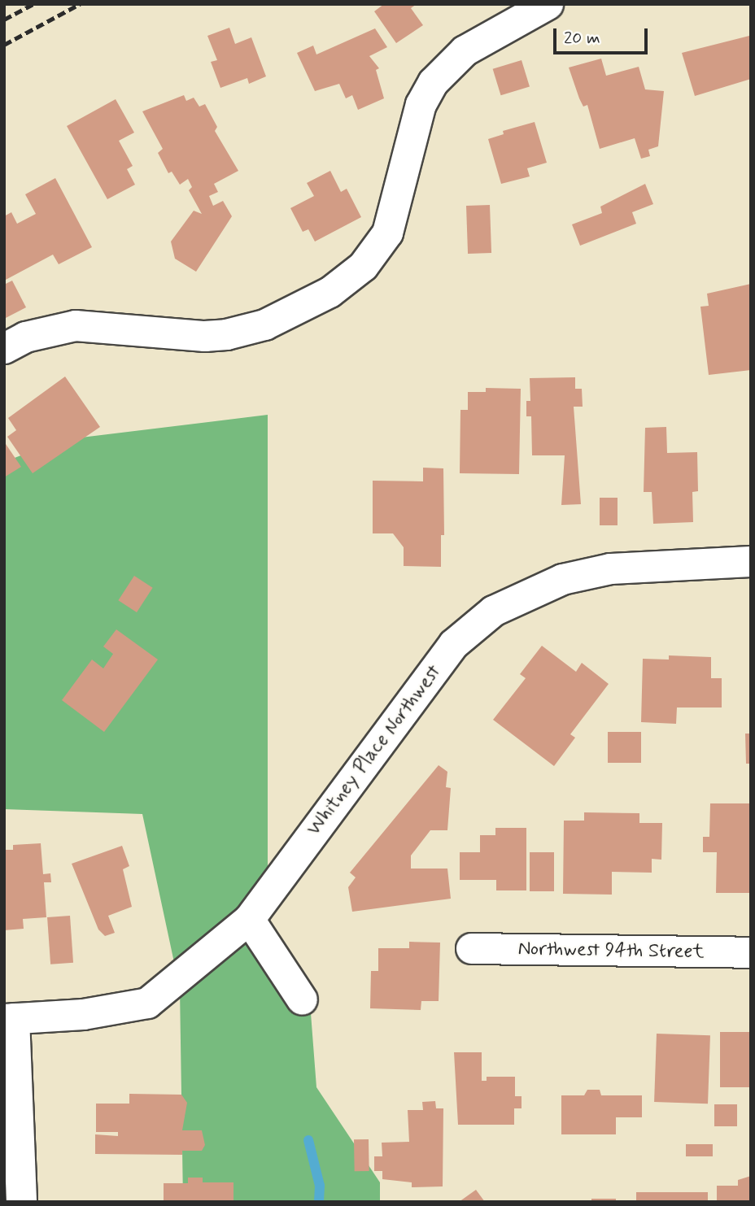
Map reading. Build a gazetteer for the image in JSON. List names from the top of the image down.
{
  "streets": {
    "street": ["Whitney Place Northwest", "Northwest 94th Street"]
  },
  "scale_bar": "20 m"
}
